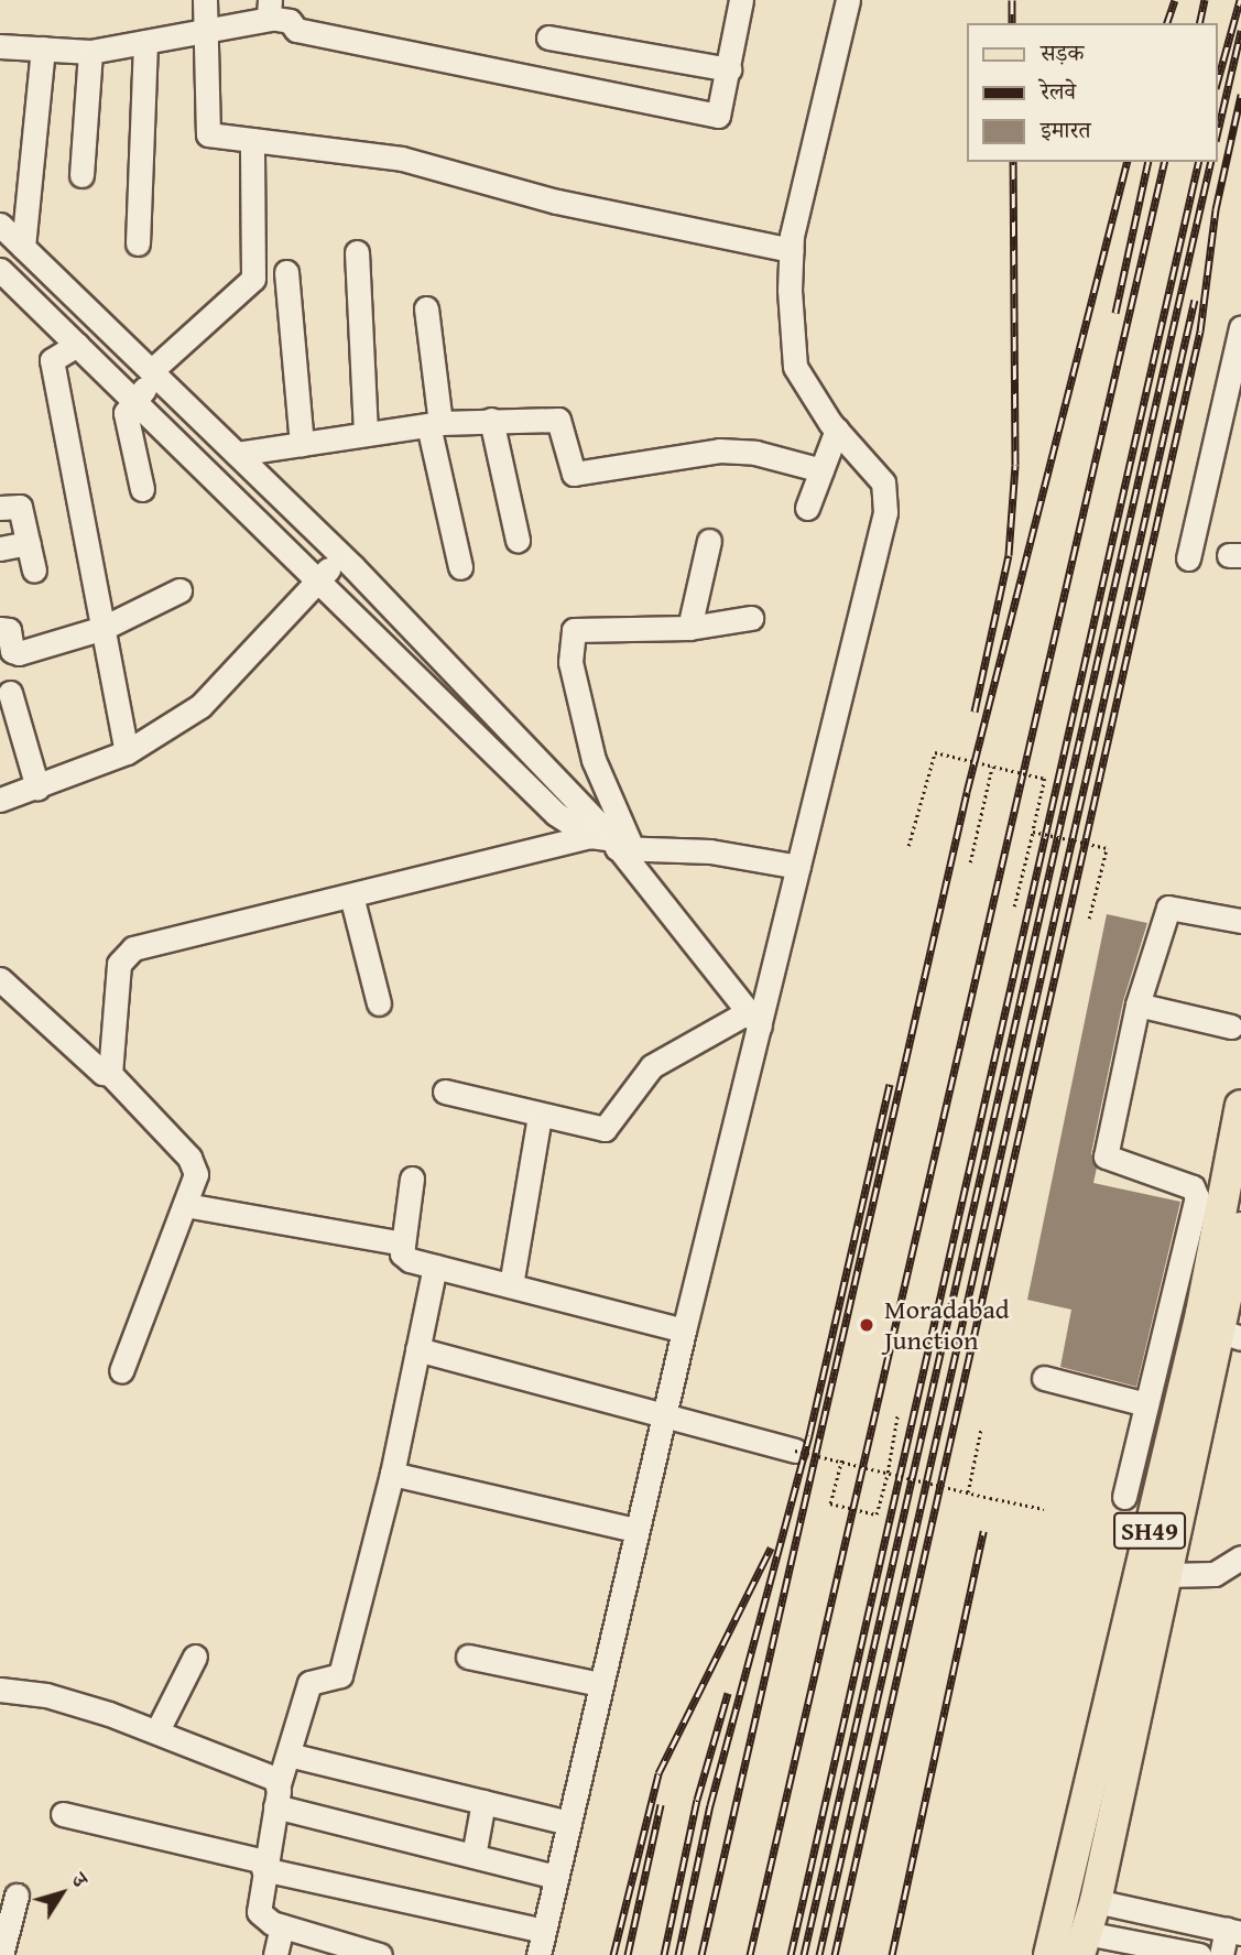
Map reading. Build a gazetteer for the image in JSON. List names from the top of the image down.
{
  "streets": {
    "main road": ["SH49"]
  },
  "places": ["Moradabad Junction"],
  "legend": ["सड़क", "रेलवे", "इमारत"],
  "north": "top right"
}
